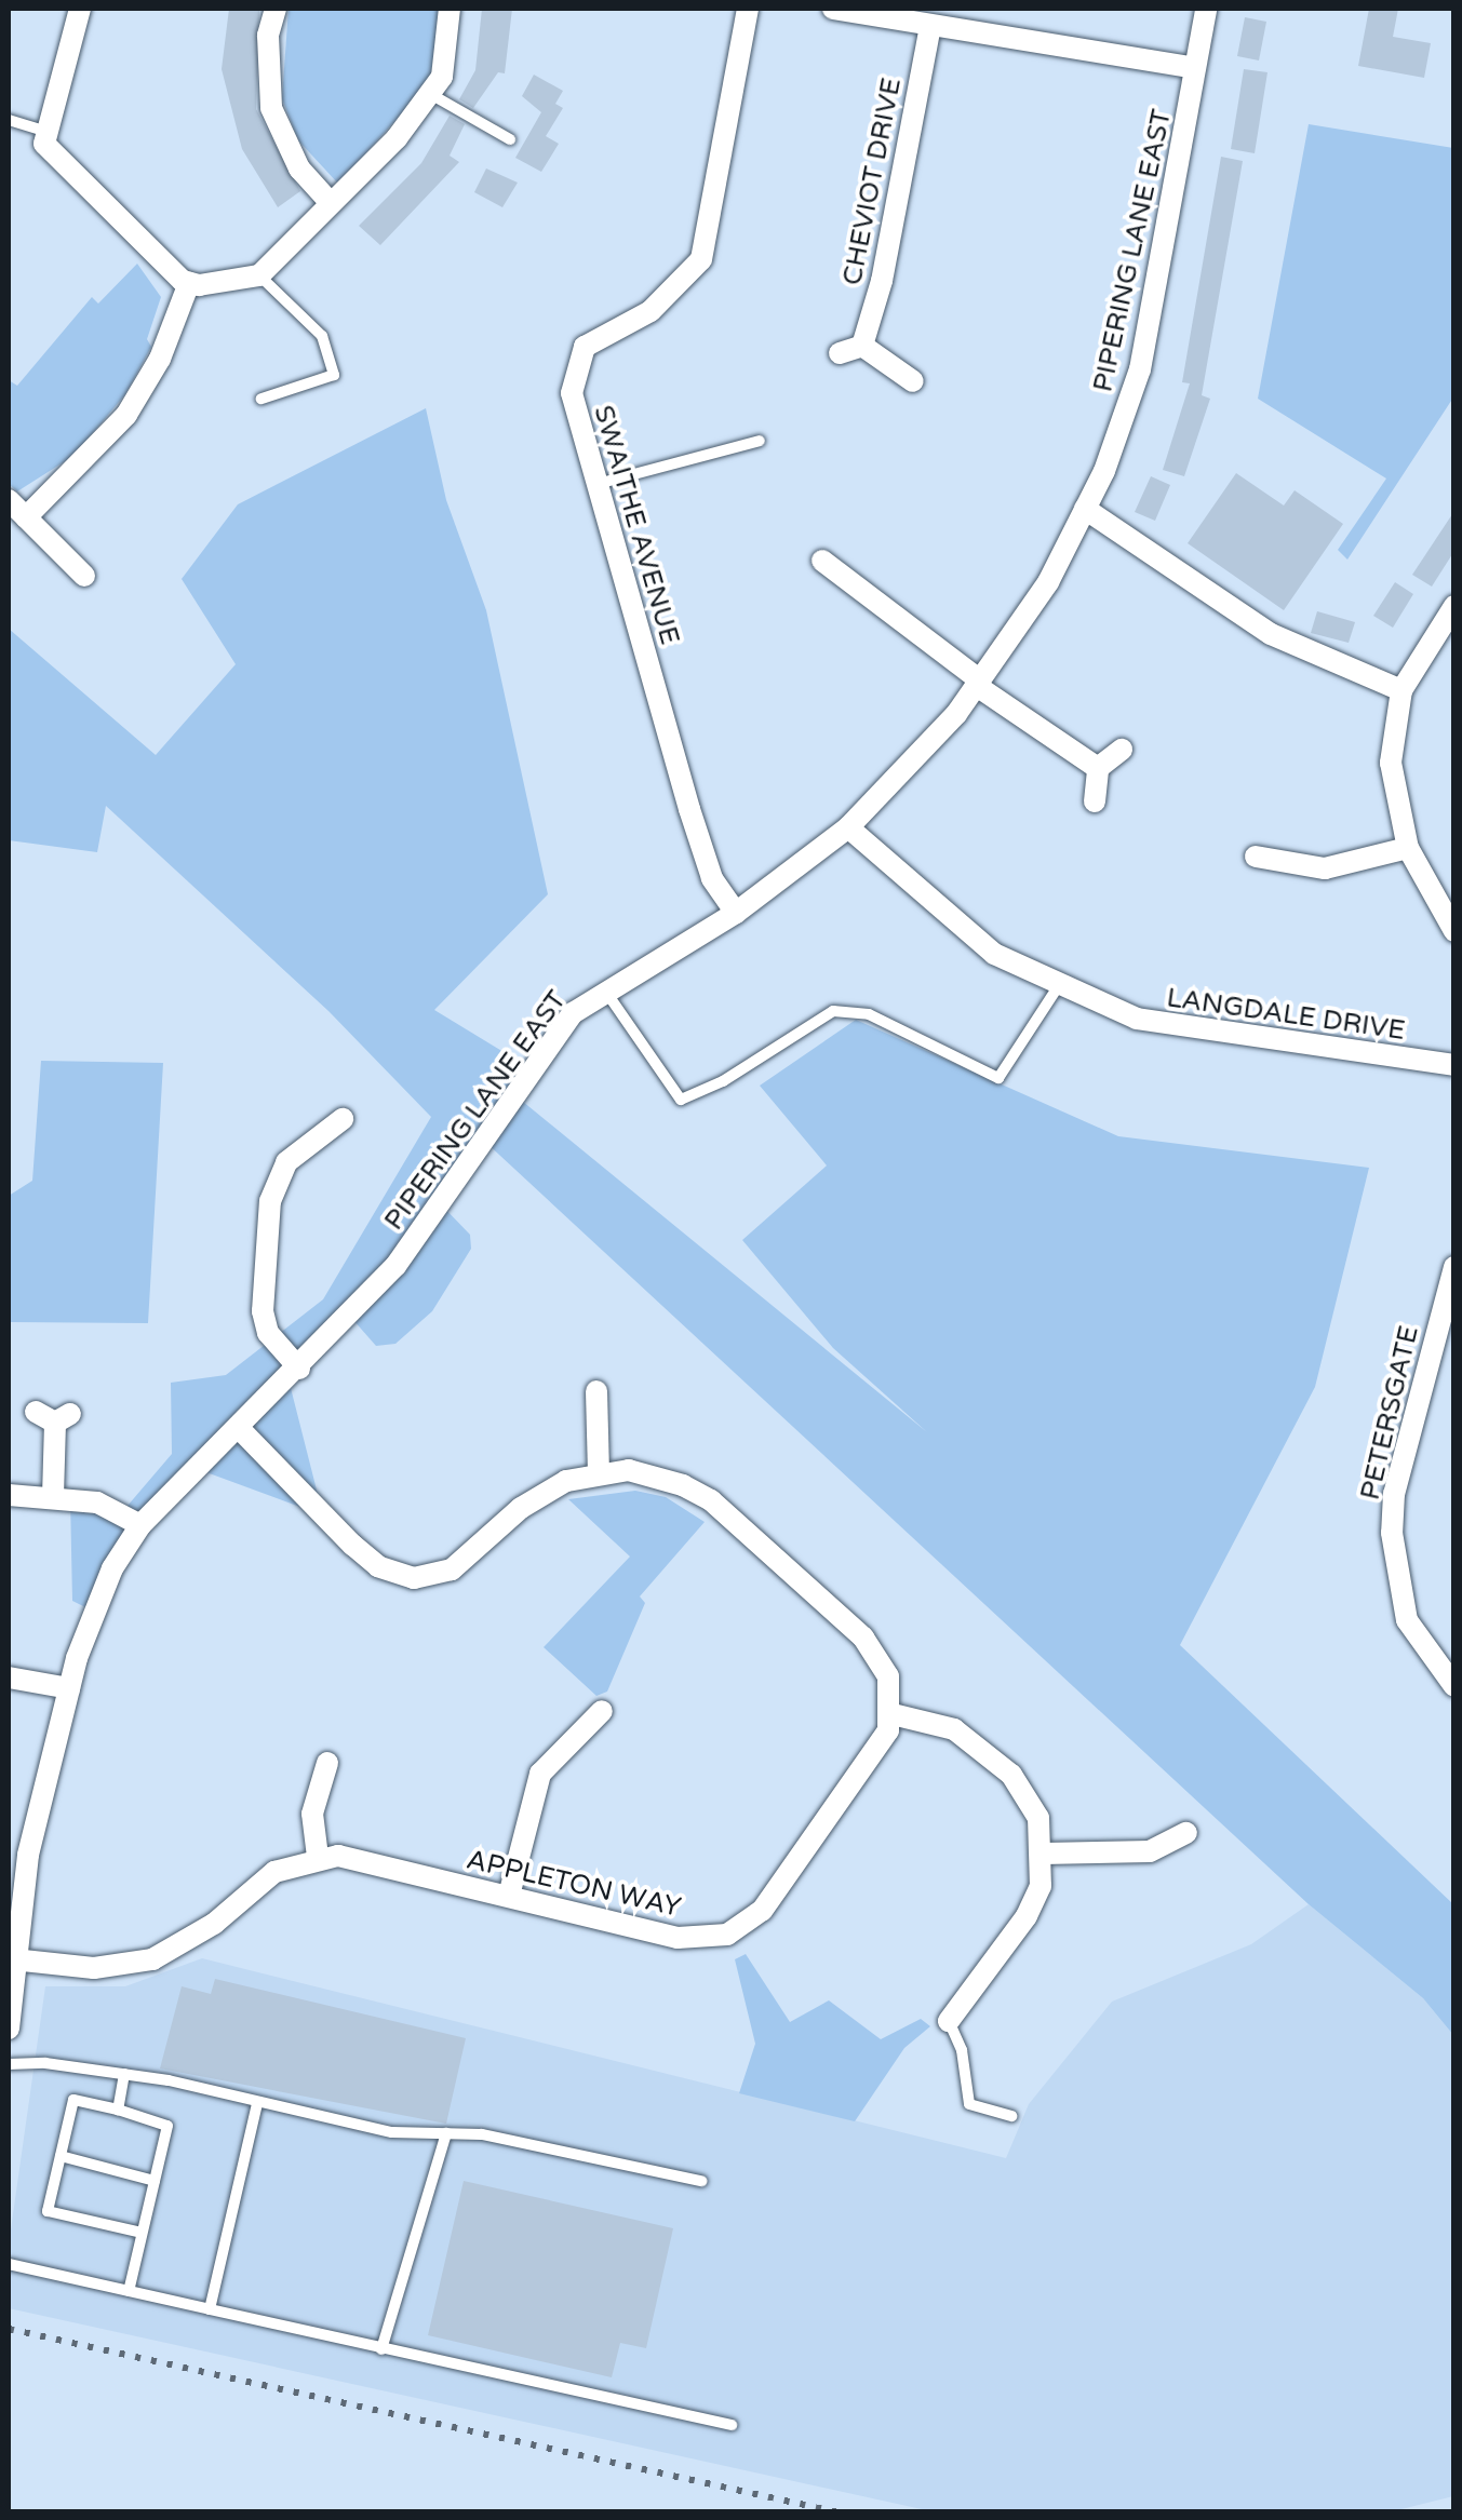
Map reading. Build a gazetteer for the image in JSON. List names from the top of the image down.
{
  "streets": {
    "street": [
      "CHEVIOT DRIVE",
      "PIPERING LANE EAST",
      "SWAITHE AVENUE",
      "LANGDALE DRIVE",
      "PETERSGATE",
      "APPLETON WAY"
    ]
  },
  "crossings": [
    ["PIPERING LANE EAST", "SWAITHE AVENUE"],
    ["PIPERING LANE EAST", "LANGDALE DRIVE"]
  ]
}
